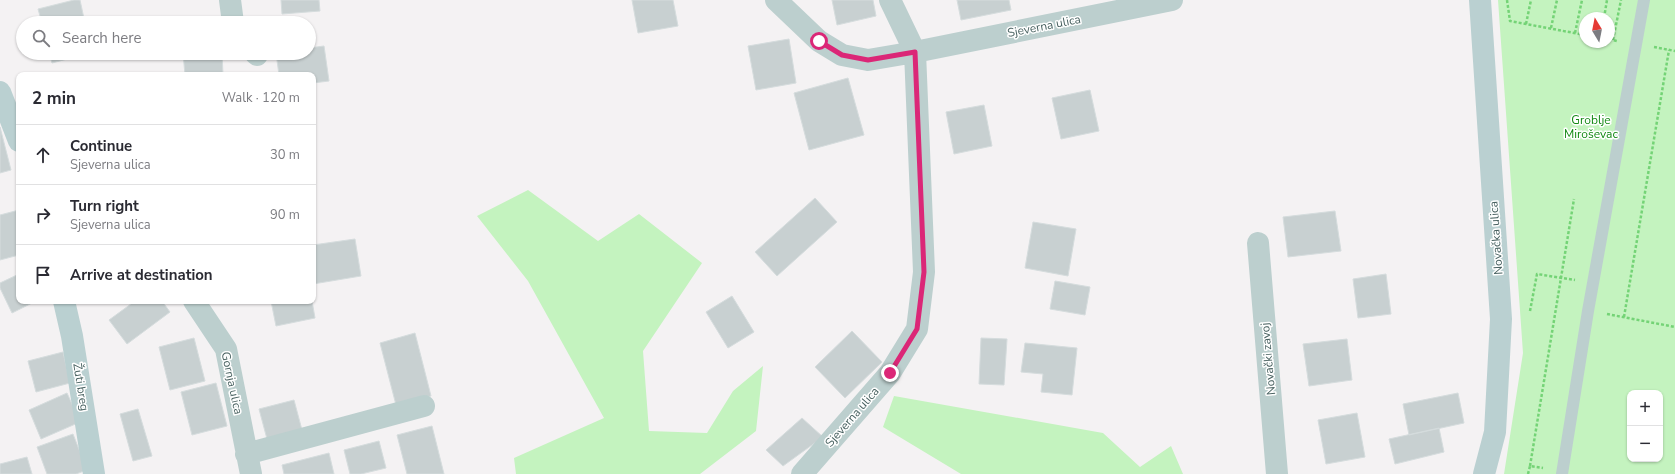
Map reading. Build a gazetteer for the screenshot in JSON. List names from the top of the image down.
{
  "streets": {
    "street": [
      "Sjeverna ulica",
      "Novačka ulica",
      "Novački zavoj",
      "Gornja ulica",
      "Žuti breg"
    ]
  },
  "parks": ["Groblje Miroševac"],
  "north": "top",
  "page": {
    "search": "Search here",
    "heading": ["2 min", "Walk · 120 m"],
    "list": [
      ["Continue", "Sjeverna ulica", "30 m"],
      ["Turn right", "Sjeverna ulica", "90 m"],
      "Arrive at destination"
    ],
    "map_buttons": ["+", "−"]
  }
}
